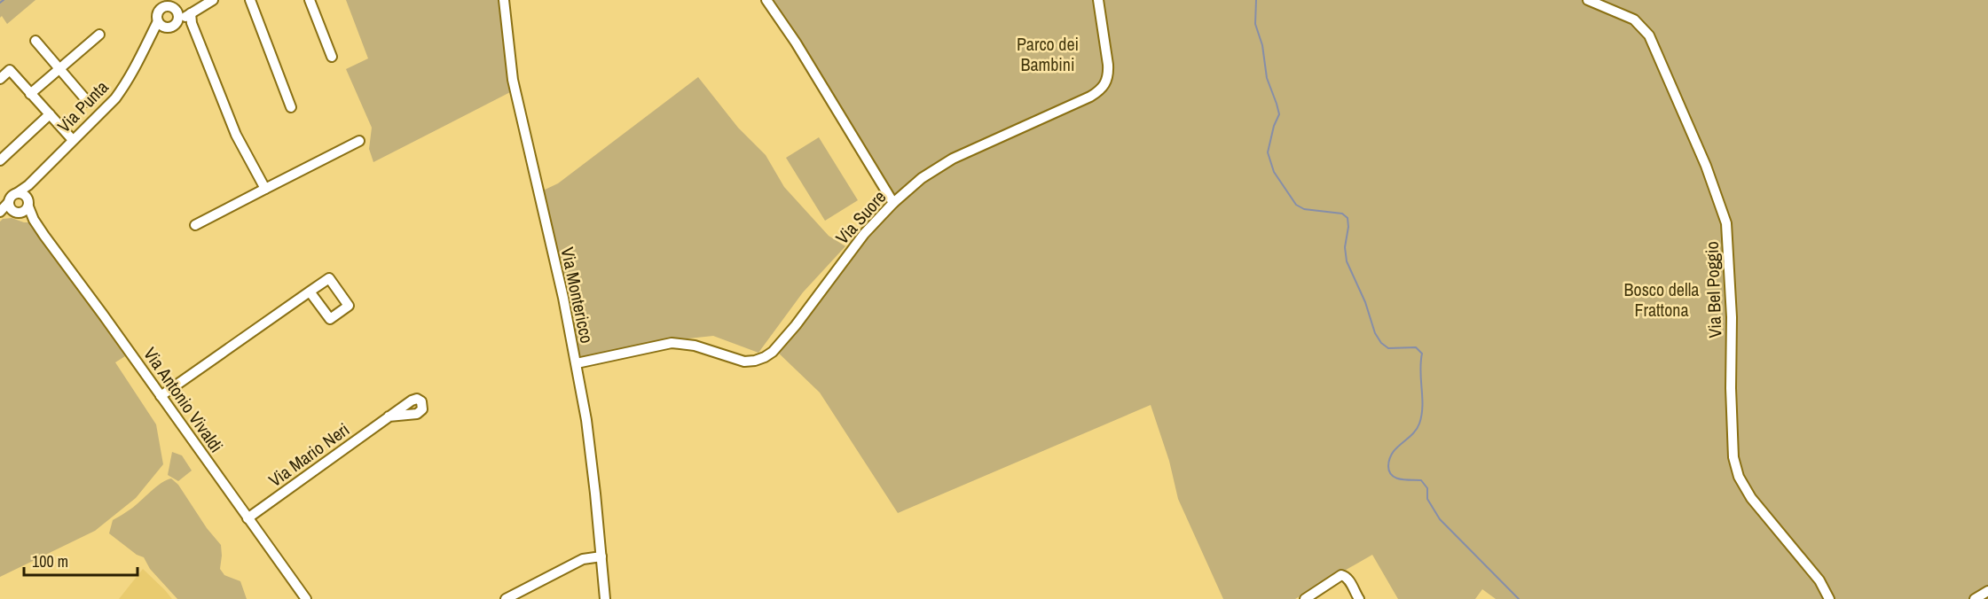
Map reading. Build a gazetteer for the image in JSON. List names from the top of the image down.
{
  "streets": {
    "street": [
      "Via Punta",
      "Via Suore",
      "Via Bel Poggio",
      "Via Montericco",
      "Via Antonio Vivaldi",
      "Via Mario Neri"
    ]
  },
  "crossings": [
    ["Via Punta", "Via Antonio Vivaldi"],
    ["Via Suore", "Via Montericco"],
    ["Via Antonio Vivaldi", "Via Mario Neri"]
  ],
  "parks": ["Parco dei Bambini", "Bosco della Frattona"],
  "scale_bar": "100 m"
}
